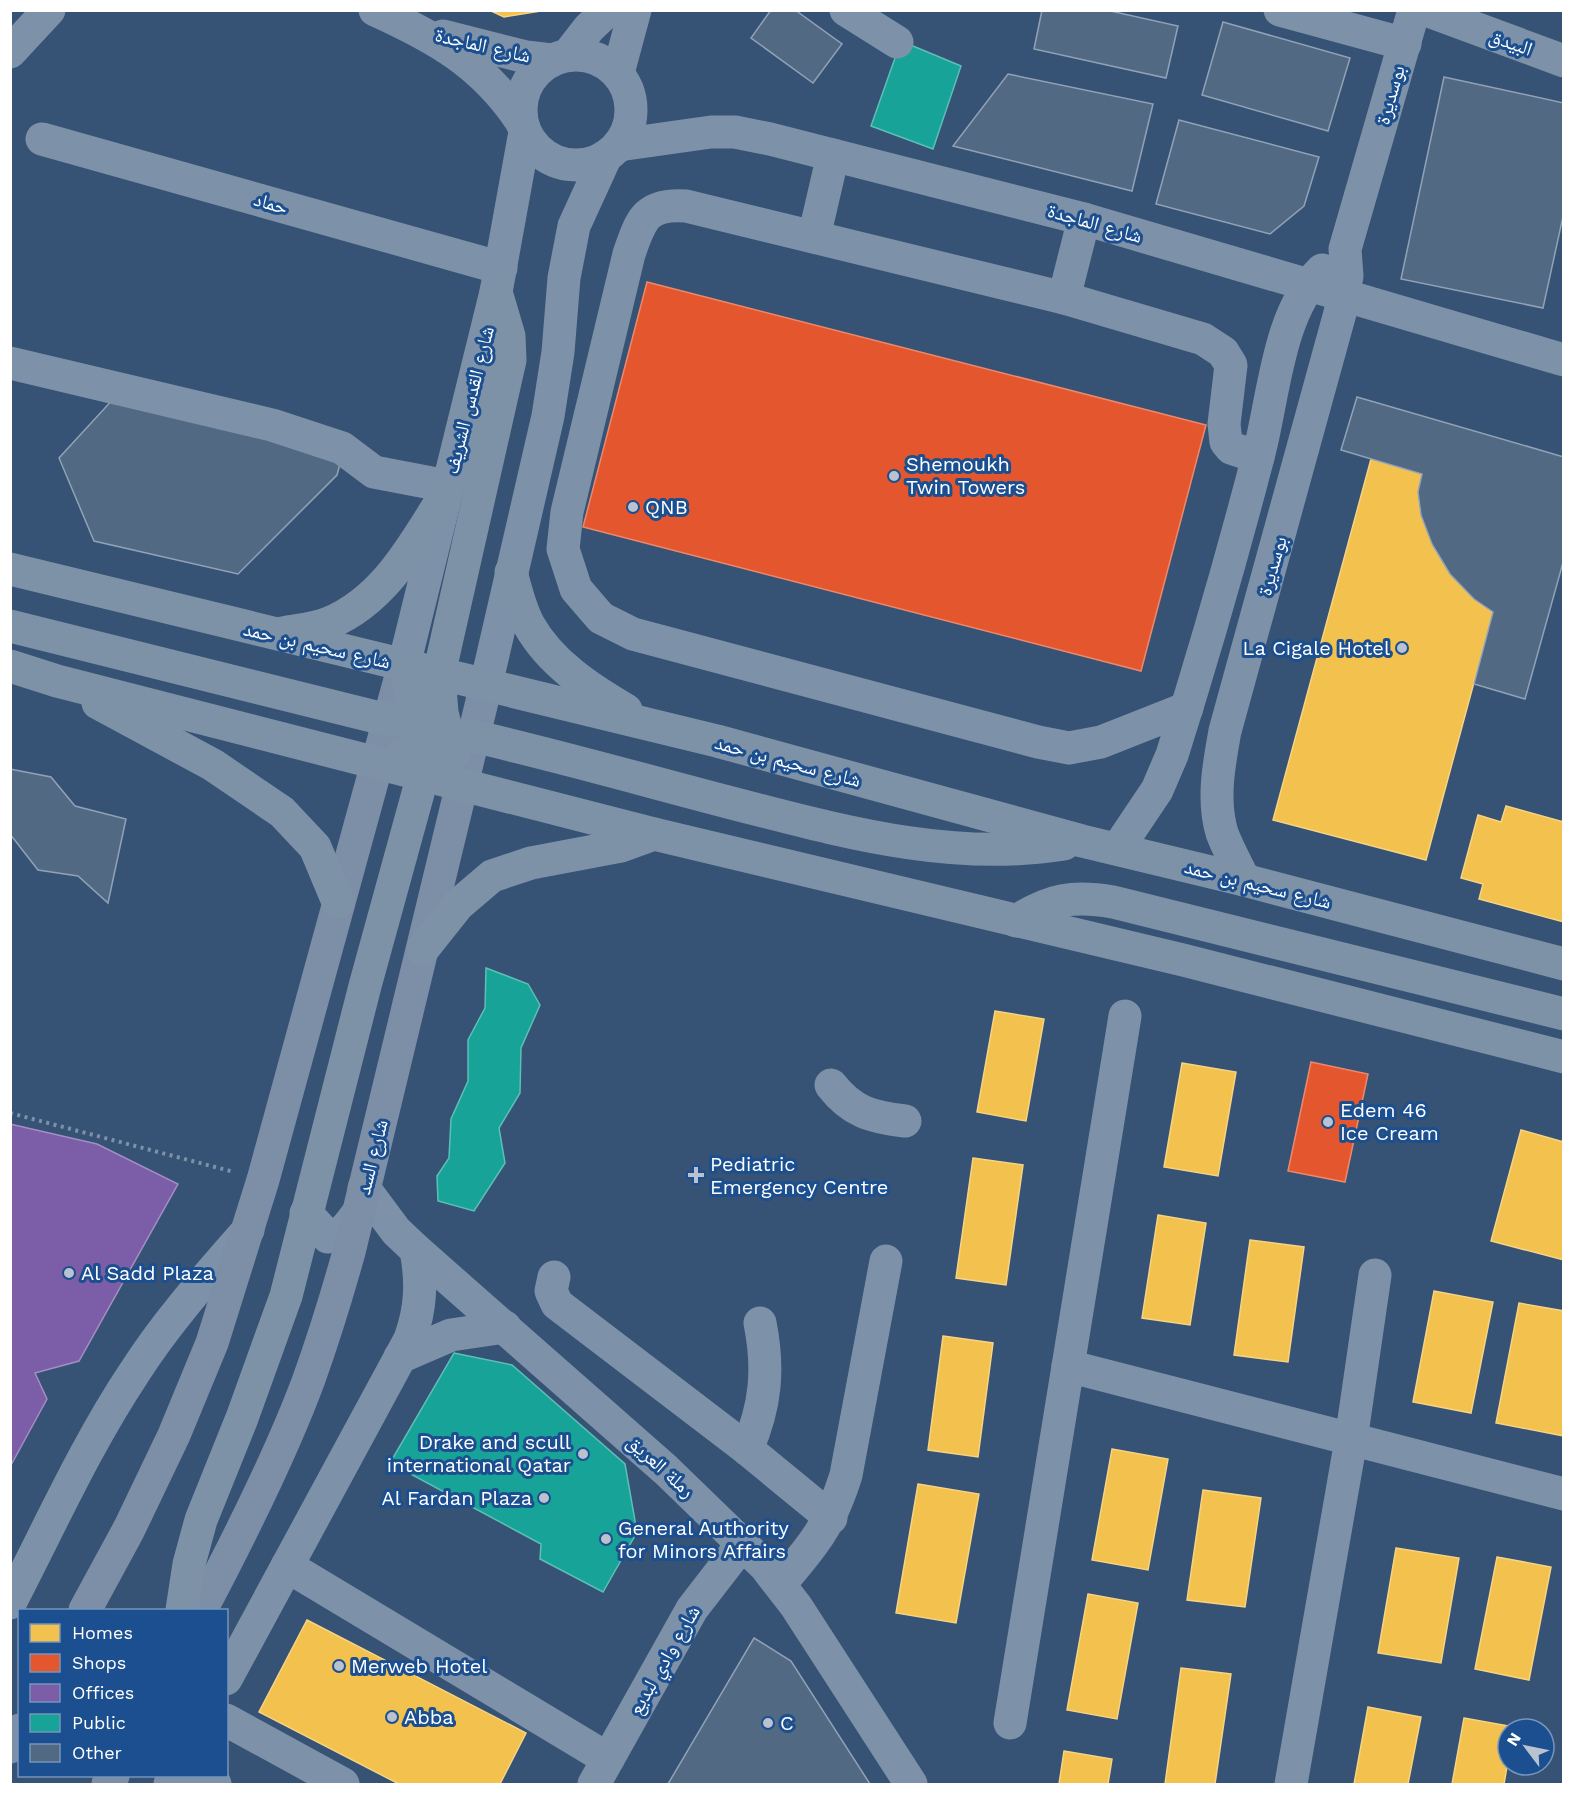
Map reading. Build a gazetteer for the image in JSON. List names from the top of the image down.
{
  "streets": {
    "highway": ["شارع سحيم بن حمد"],
    "main road": ["شارع السد"],
    "street": [
      "البيدق",
      "شارع الماجدة",
      "بوسديرة",
      "حماد",
      "شارع القدس الشريف",
      "رملة العريق",
      "شارع وادي لبديع"
    ]
  },
  "crossings": [
    ["شارع الماجدة", "بوسديرة"],
    ["شارع الماجدة", "شارع القدس الشريف"],
    ["بوسديرة", "شارع سحيم بن حمد"],
    ["حماد", "شارع القدس الشريف"],
    ["شارع القدس الشريف", "شارع سحيم بن حمد"],
    ["شارع السد", "رملة العريق"],
    ["رملة العريق", "شارع وادي لبديع"]
  ],
  "places": {
    "other": [
      "Shemoukh Twin Towers",
      "QNB",
      "La Cigale Hotel",
      "Edem 46 Ice Cream",
      "Al Sadd Plaza",
      "Drake and scull international Qatar",
      "Al Fardan Plaza",
      "General Authority for Minors Affairs",
      "Merweb Hotel",
      "Abba",
      "C"
    ],
    "health": ["Pediatric Emergency Centre"]
  },
  "legend": [
    "Homes",
    "Shops",
    "Offices",
    "Public",
    "Other"
  ],
  "north": "top left"
}
